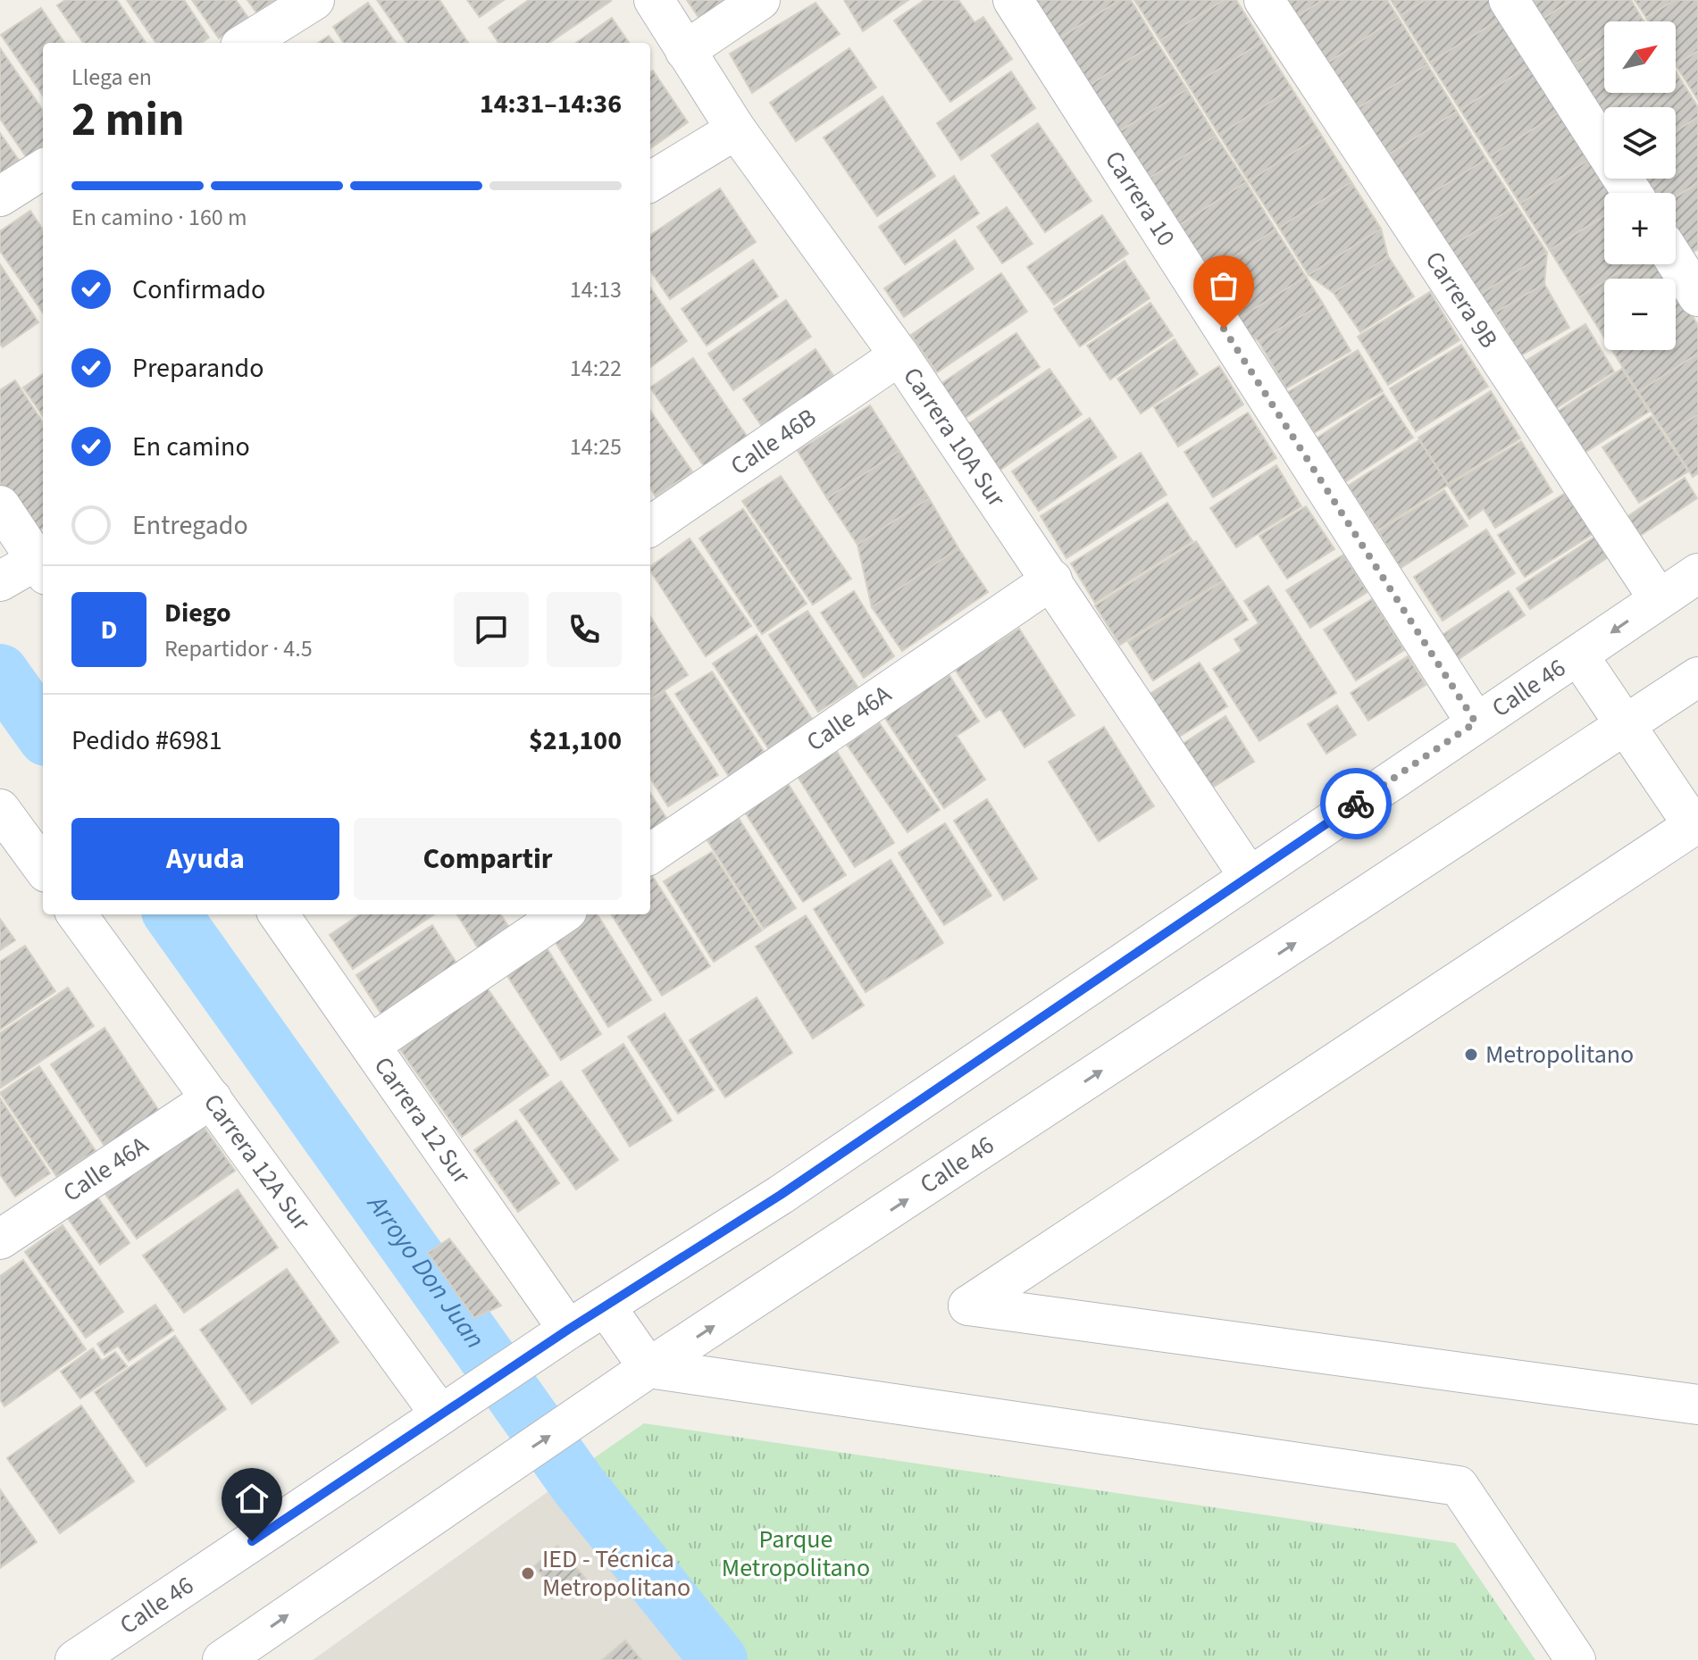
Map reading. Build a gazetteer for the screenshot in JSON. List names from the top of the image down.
{
  "streets": {
    "street": [
      "Carrera 10",
      "Carrera 9B",
      "Carrera 10A Sur",
      "Calle 46B",
      "Calle 46",
      "Calle 46A",
      "Carrera 12 Sur",
      "Carrera 12A Sur"
    ]
  },
  "crossings": [
    ["Carrera 10", "Calle 46"],
    ["Carrera 9B", "Calle 46"],
    ["Carrera 10A Sur", "Calle 46B"],
    ["Carrera 10A Sur", "Calle 46"],
    ["Carrera 10A Sur", "Calle 46A"],
    ["Calle 46", "Carrera 12 Sur"],
    ["Calle 46", "Carrera 12A Sur"],
    ["Calle 46A", "Carrera 12A Sur"]
  ],
  "water": ["Arroyo Don Juan"],
  "parks": ["Parque Metropolitano"],
  "places": ["Metropolitano", "IED - Técnica Metropolitano"],
  "north": "top right",
  "page": {
    "map_buttons": ["+", "−"],
    "heading": ["2 min", "Llega en", "14:31–14:36"],
    "panel": [
      "Diego",
      "Repartidor · 4.5",
      "Pedido #6981",
      "$21,100"
    ],
    "bar": "En camino · 160 m",
    "list": [
      ["Confirmado", "14:13"],
      ["Preparando", "14:22"],
      ["En camino", "14:25"],
      "Entregado"
    ],
    "round": "D",
    "buttons": ["Ayuda", "Compartir"]
  }
}
